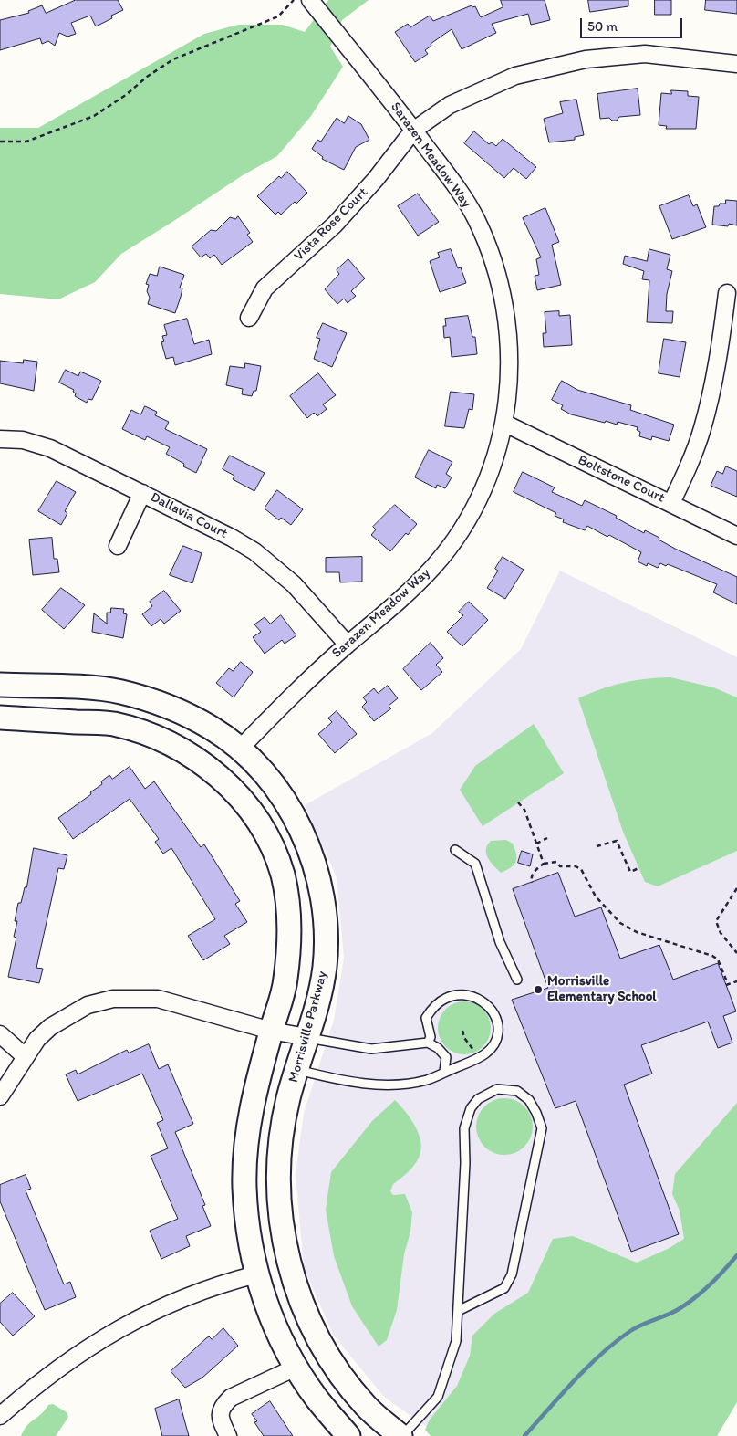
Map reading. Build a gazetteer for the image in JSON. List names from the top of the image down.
{
  "streets": {
    "main road": ["Morrisville Parkway"],
    "street": [
      "Sarazen Meadow Way",
      "Vista Rose Court",
      "Boltstone Court",
      "Dallavia Court"
    ]
  },
  "crossings": [
    ["Sarazen Meadow Way", "Vista Rose Court"],
    ["Sarazen Meadow Way", "Boltstone Court"],
    ["Sarazen Meadow Way", "Dallavia Court"],
    ["Sarazen Meadow Way", "Morrisville Parkway"]
  ],
  "places": ["Morrisville Elementary School"],
  "scale_bar": "50 m"
}
